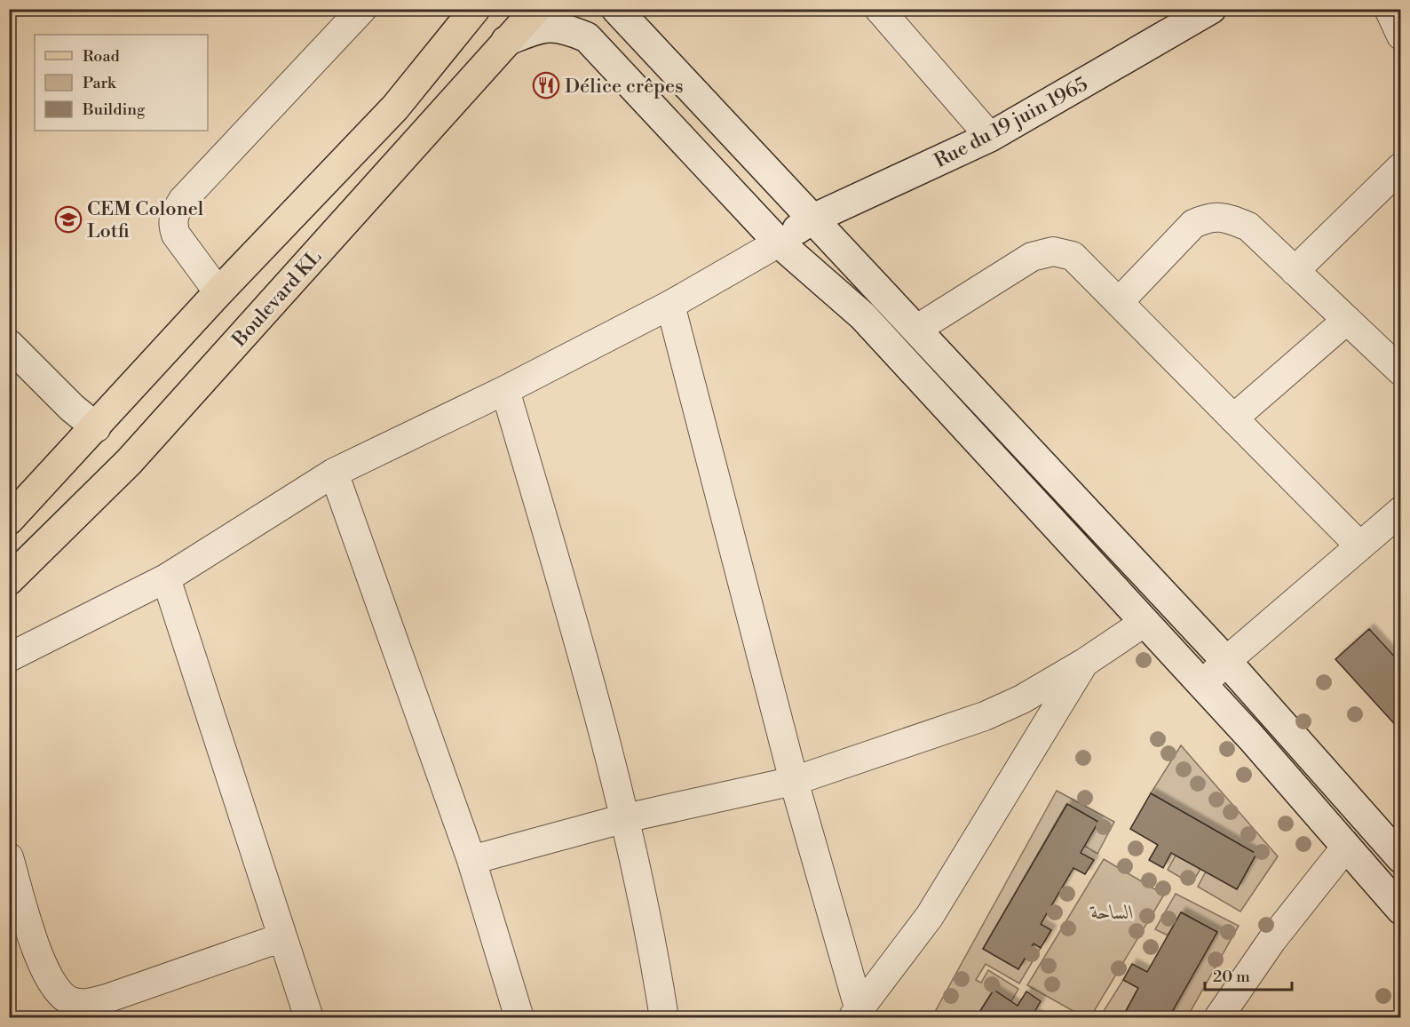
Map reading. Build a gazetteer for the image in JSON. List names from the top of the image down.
{
  "streets": {
    "main road": ["Rue du 19 juin 1965", "Boulevard KL"]
  },
  "parks": ["الساحة"],
  "places": {
    "restaurant": ["Délice crêpes"],
    "school or university": ["CEM Colonel Lotfi"]
  },
  "legend": ["Road", "Park", "Building"],
  "scale_bar": "20 m"
}
